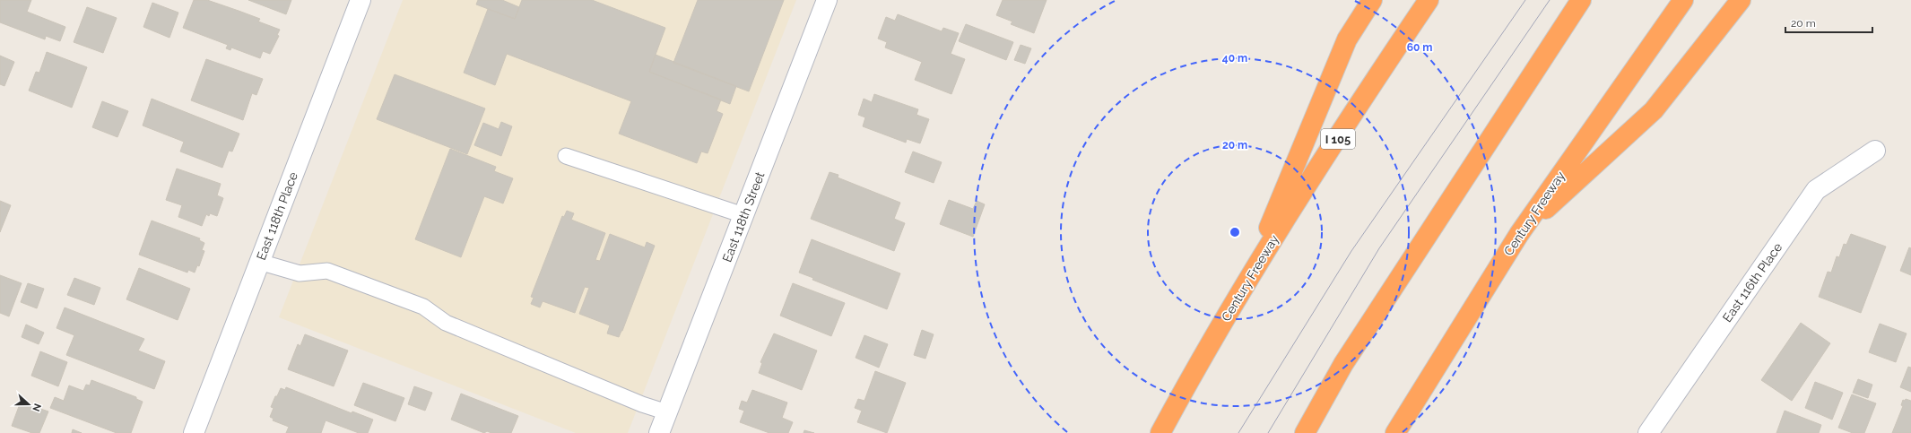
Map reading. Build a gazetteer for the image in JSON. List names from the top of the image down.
{
  "streets": {
    "highway": ["I 105", "Century Freeway"],
    "street": ["East 118th Place", "East 118th Street", "East 116th Place"]
  },
  "scale_bar": "20 m",
  "north": "right",
  "rings": ["60 m", "40 m", "20 m"]
}
